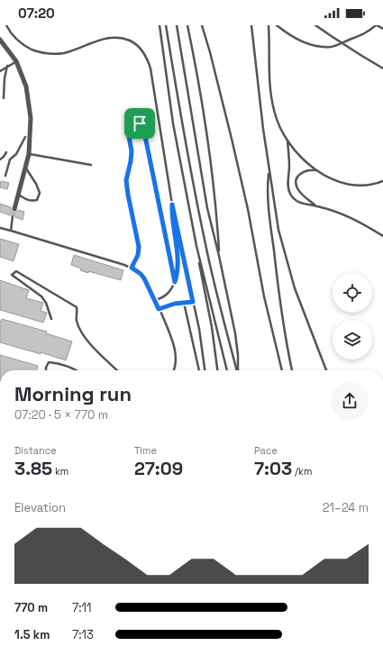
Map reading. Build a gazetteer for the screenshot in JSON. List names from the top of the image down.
{
  "page": {
    "status": "07:20",
    "heading": ["Morning run", "07:20 · 5 × 770 m"],
    "stats": [
      ["Distance", "3.85 km"],
      ["Time", "27:09"],
      ["Pace", "7:03 /km"]
    ],
    "chart": ["Elevation", "21–24 m"],
    "list": [
      {
        "name": "770 m",
        "note": "7:11"
      },
      {
        "name": "1.5 km",
        "note": "7:13"
      }
    ]
  }
}
